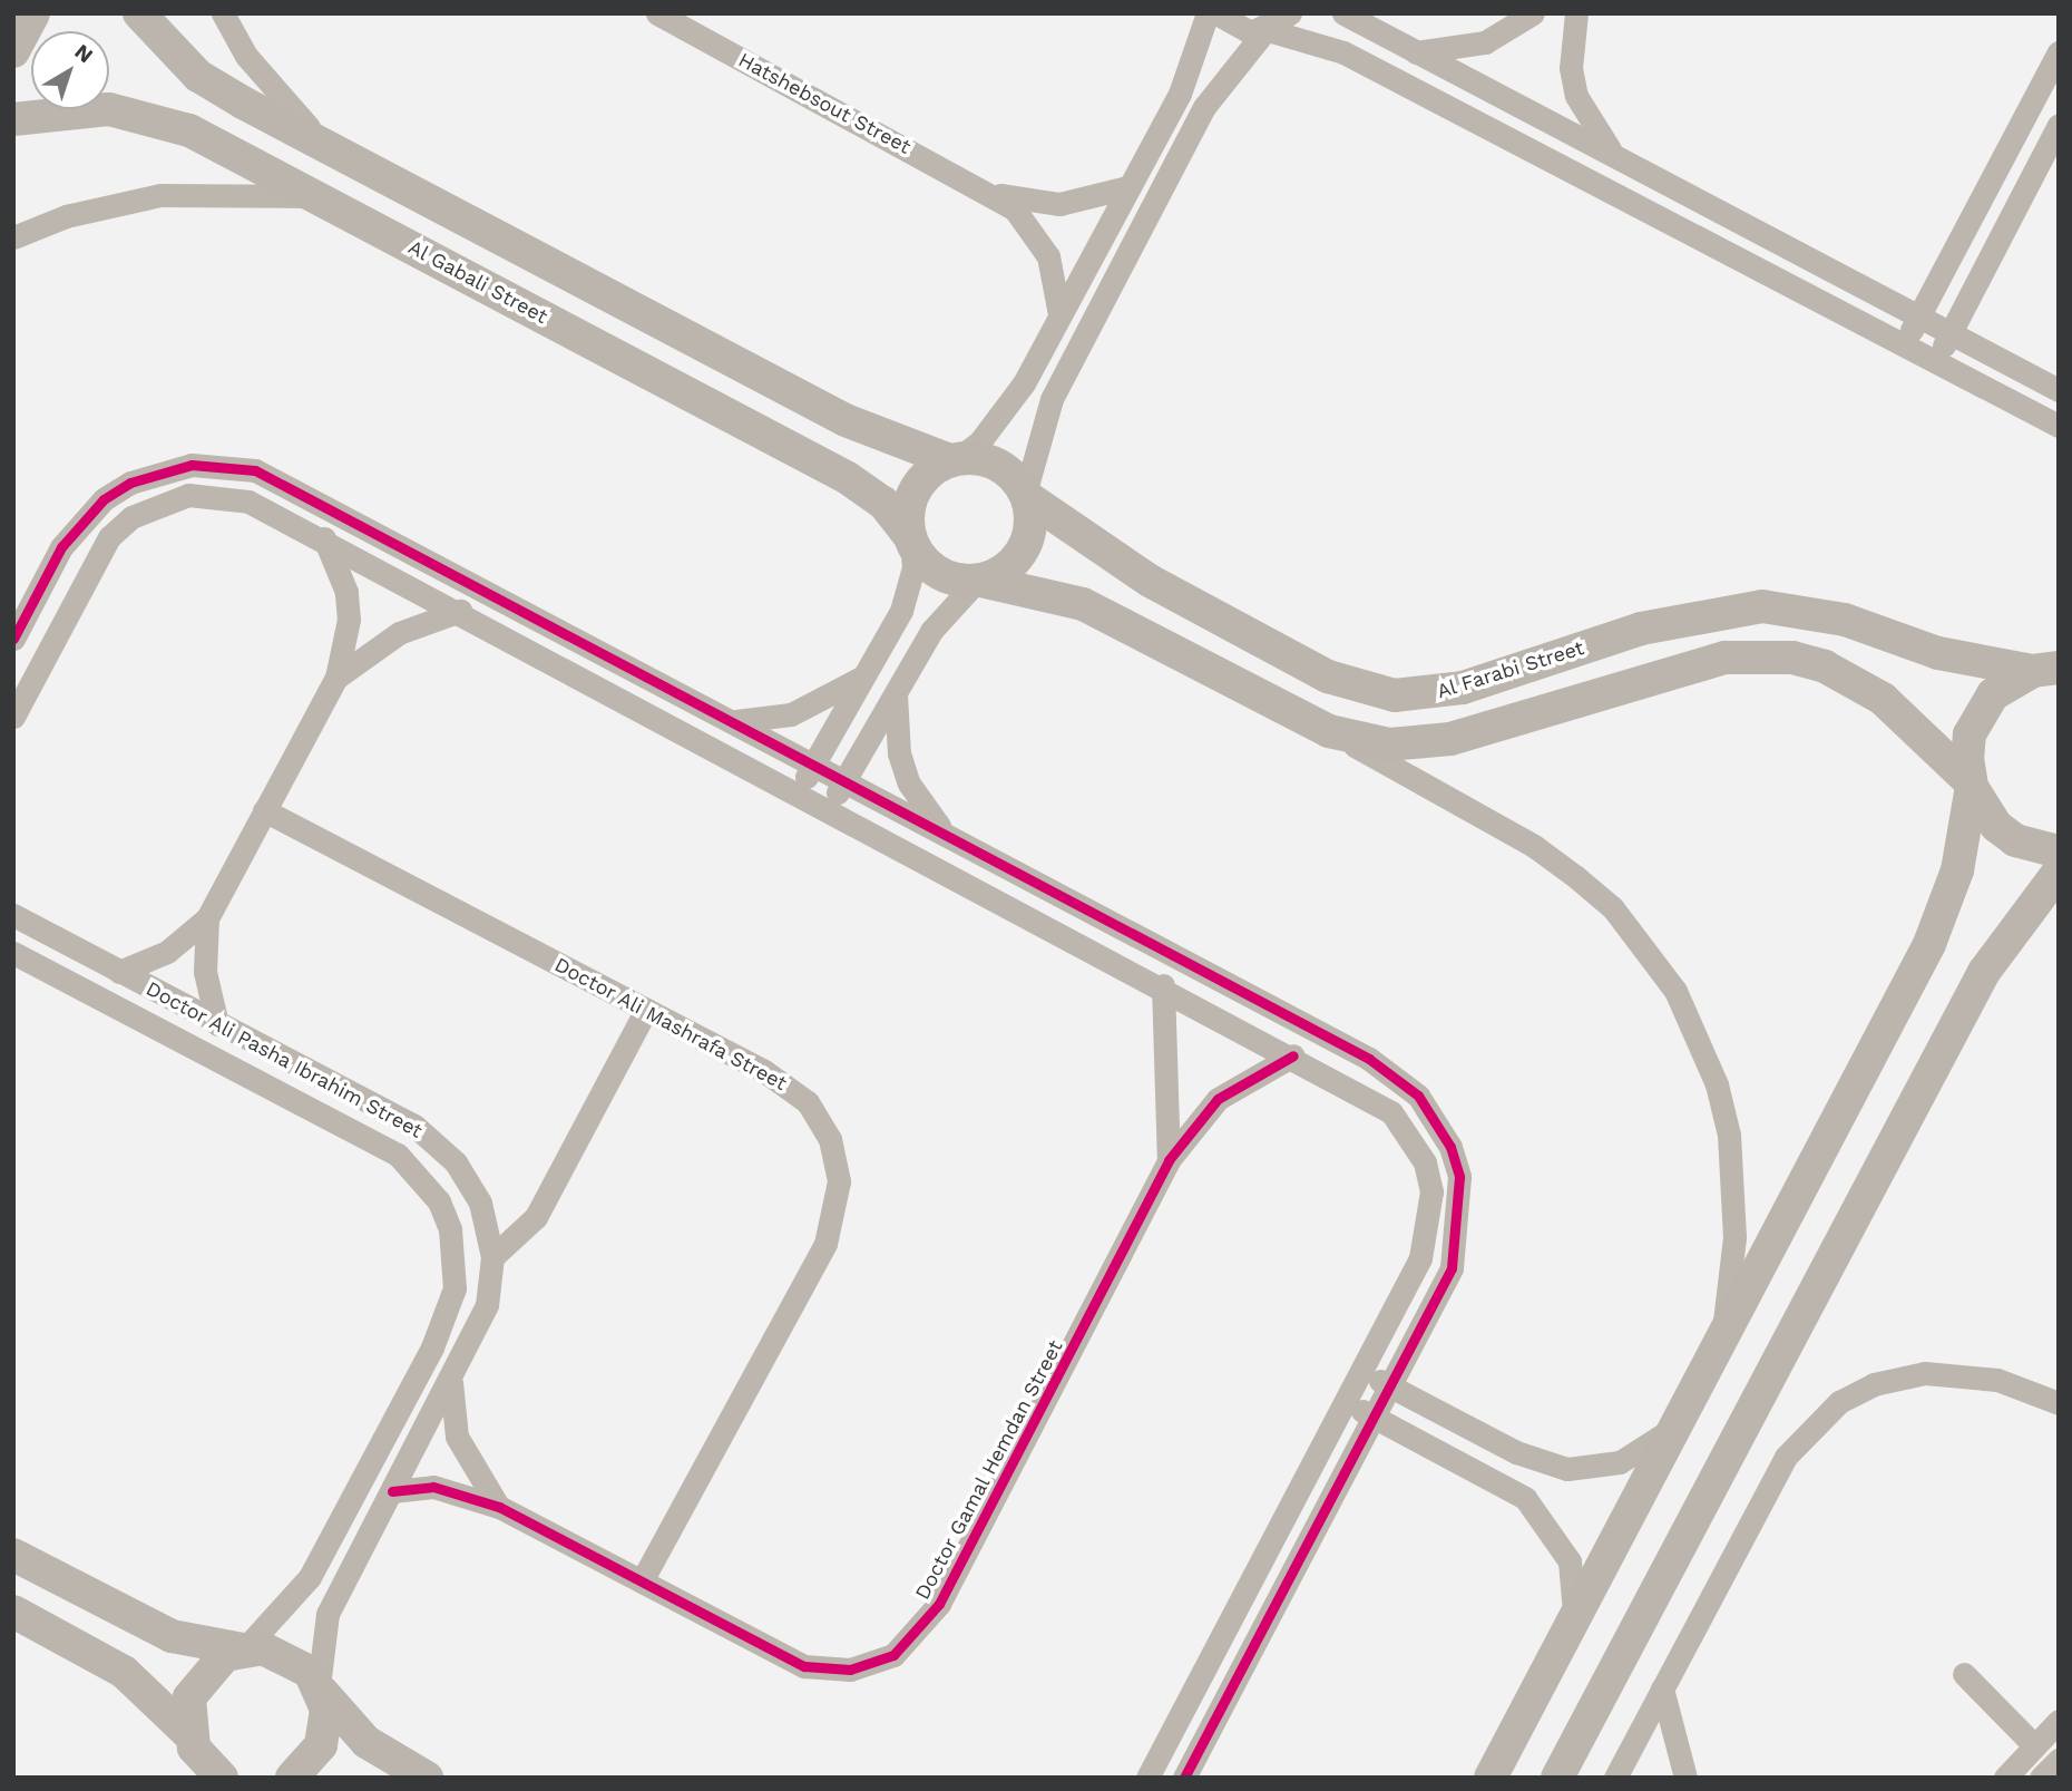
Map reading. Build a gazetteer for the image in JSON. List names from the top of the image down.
{
  "streets": {
    "street": [
      "Hatshebsout Street",
      "Al Gabali Street",
      "Al Farabi Street",
      "Doctor Ali Mashrafa Street",
      "Doctor Ali Pasha Ibrahim Street",
      "Doctor Gamal Hemdan Street"
    ]
  },
  "crossings": [
    ["Al Gabali Street", "Al Farabi Street"],
    ["Doctor Ali Mashrafa Street", "Doctor Gamal Hemdan Street"],
    ["Doctor Ali Pasha Ibrahim Street", "Doctor Gamal Hemdan Street"]
  ],
  "north": "top right"
}
